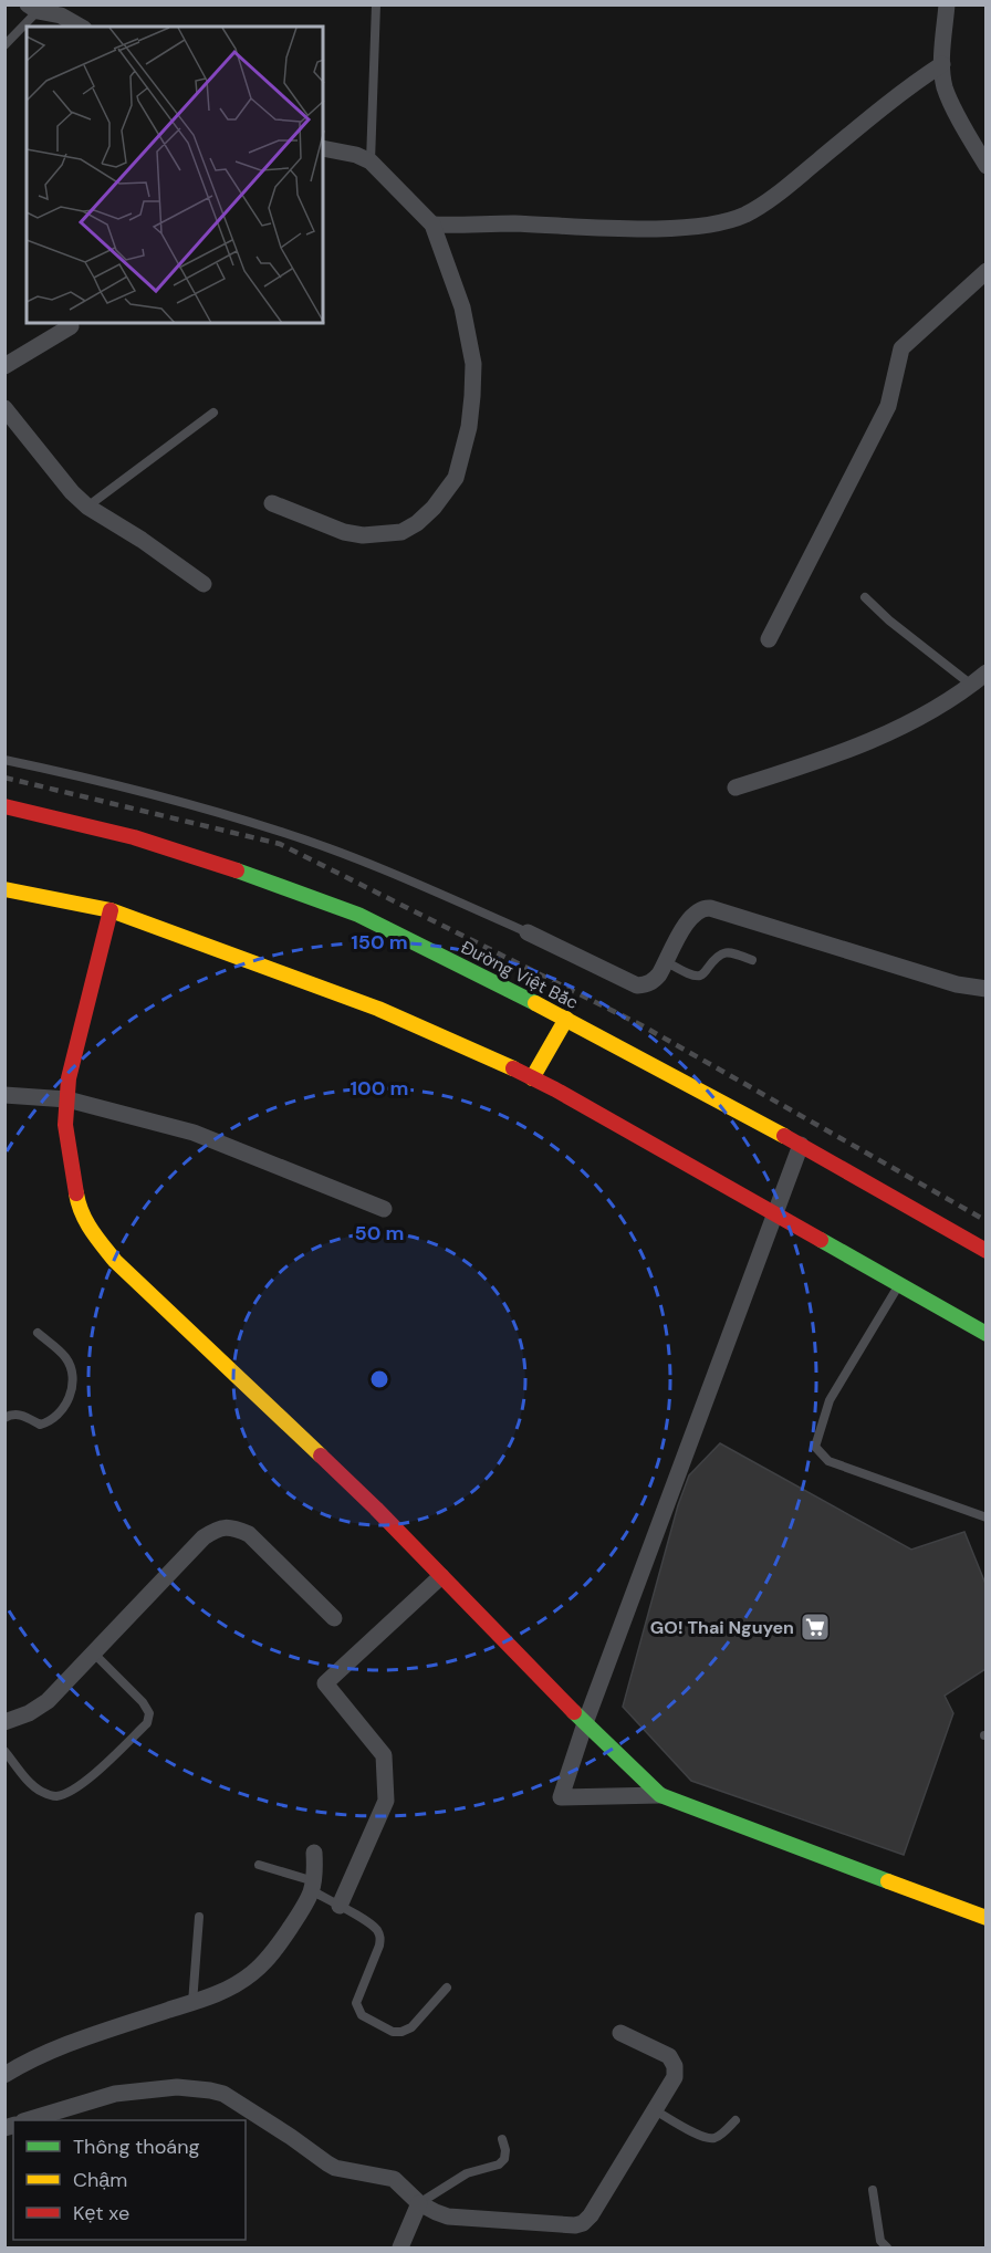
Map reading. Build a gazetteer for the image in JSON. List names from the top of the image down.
{
  "streets": {
    "street": ["Đường Việt Bắc"]
  },
  "places": {
    "supermarket": ["GO! Thai Nguyen"]
  },
  "legend": ["Thông thoáng", "Chậm", "Kẹt xe"],
  "rings": ["150 m", "100 m", "50 m"]
}
